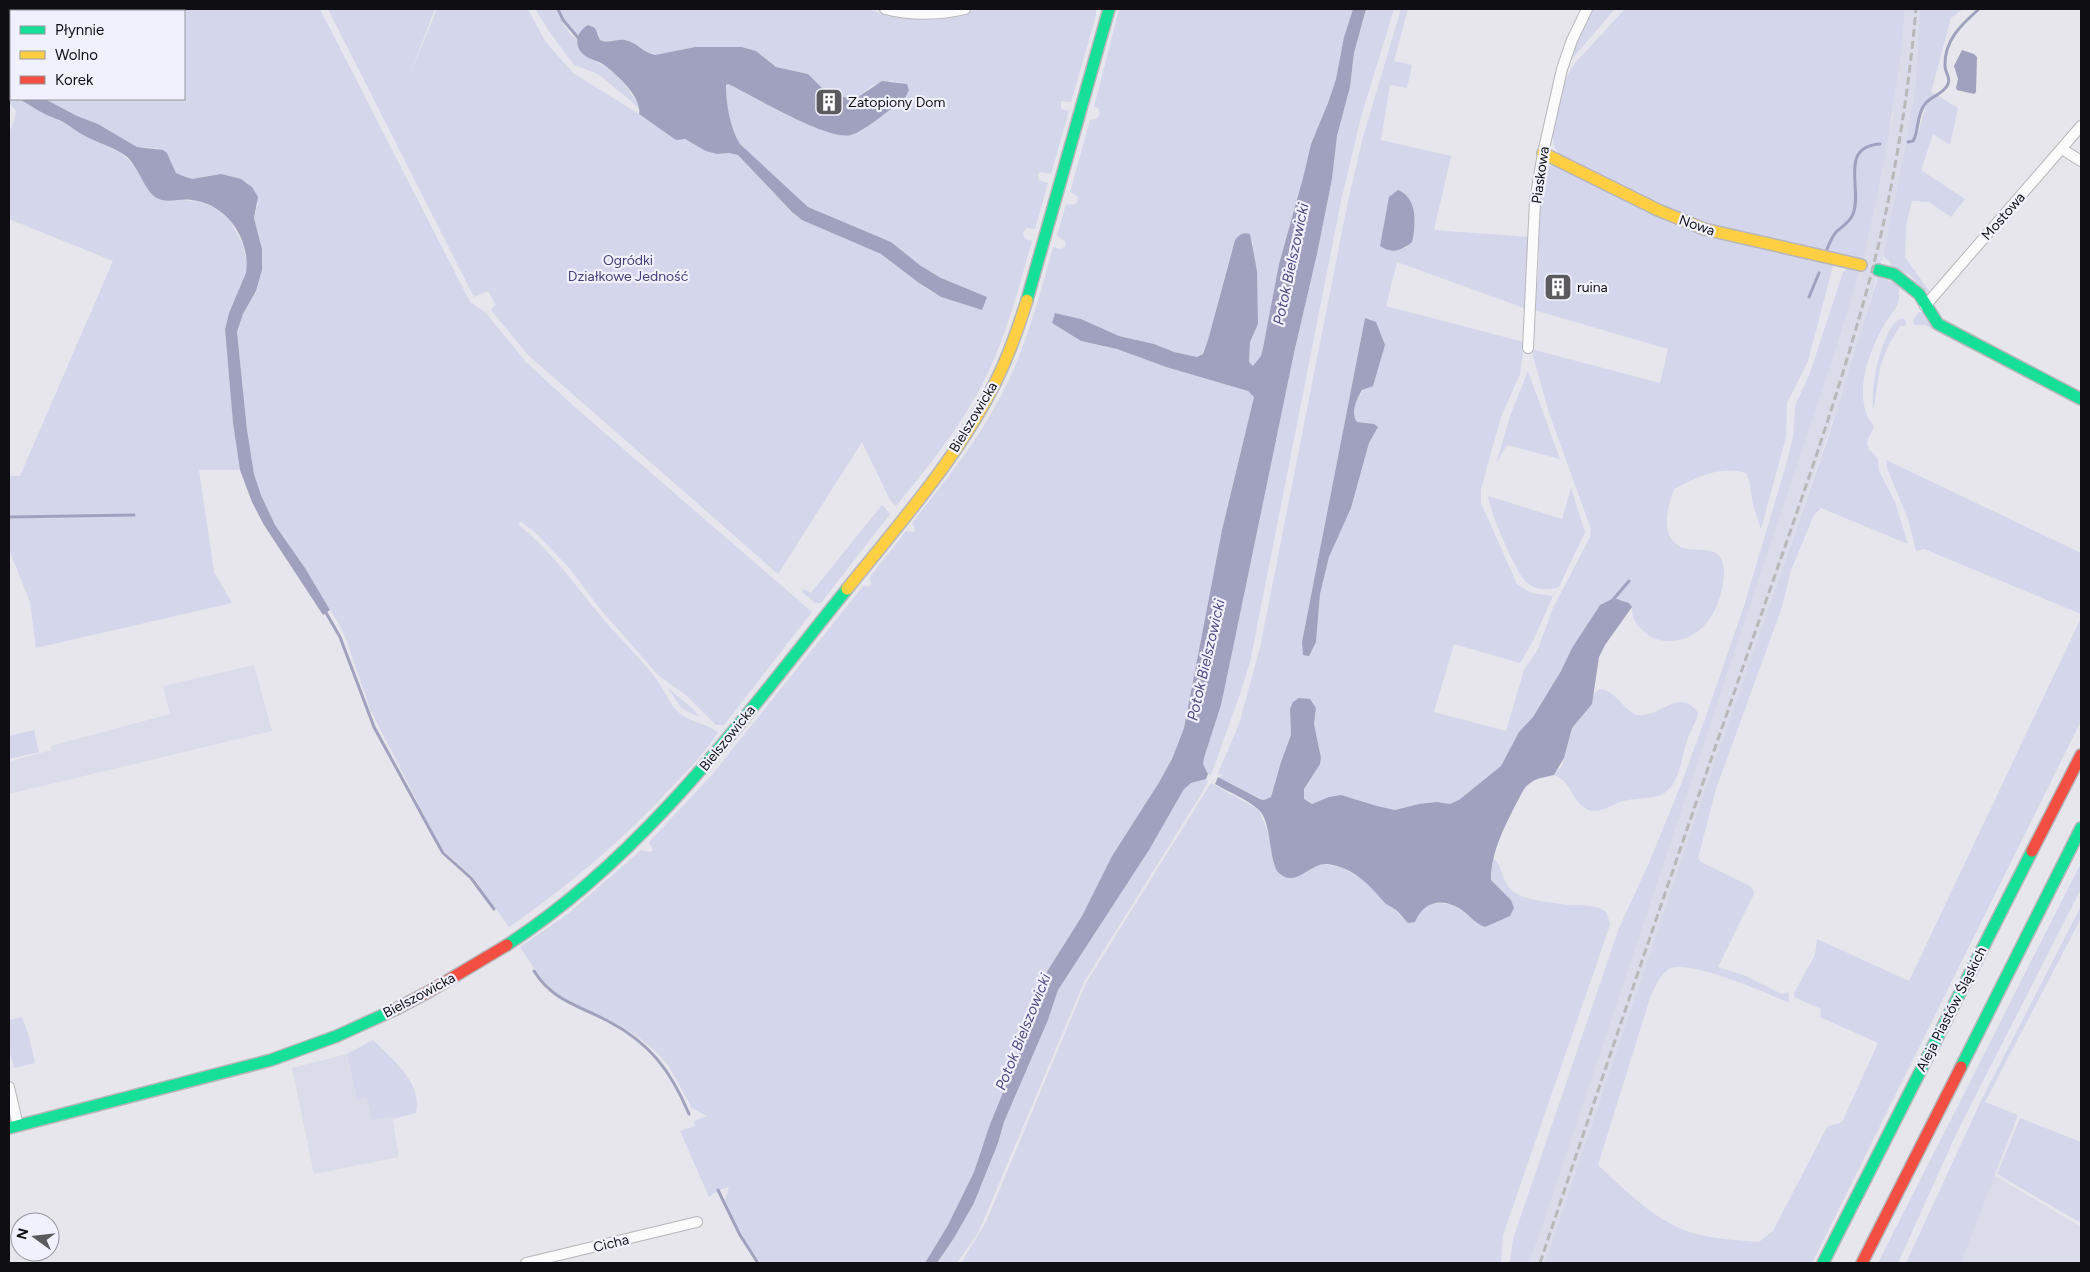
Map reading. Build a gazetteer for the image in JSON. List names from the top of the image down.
{
  "streets": {
    "main road": ["Nowa", "Bielszowicka", "Aleja Piastów Śląskich"],
    "street": ["Piaskowa", "Mostowa", "Cicha"]
  },
  "crossings": [
    ["Piaskowa", "Nowa"]
  ],
  "water": ["Potok Bielszowicki"],
  "parks": ["Ogródki Działkowe Jedność"],
  "places": {
    "building": ["Zatopiony Dom", "ruina"]
  },
  "legend": ["Płynnie", "Wolno", "Korek"],
  "north": "left"
}
